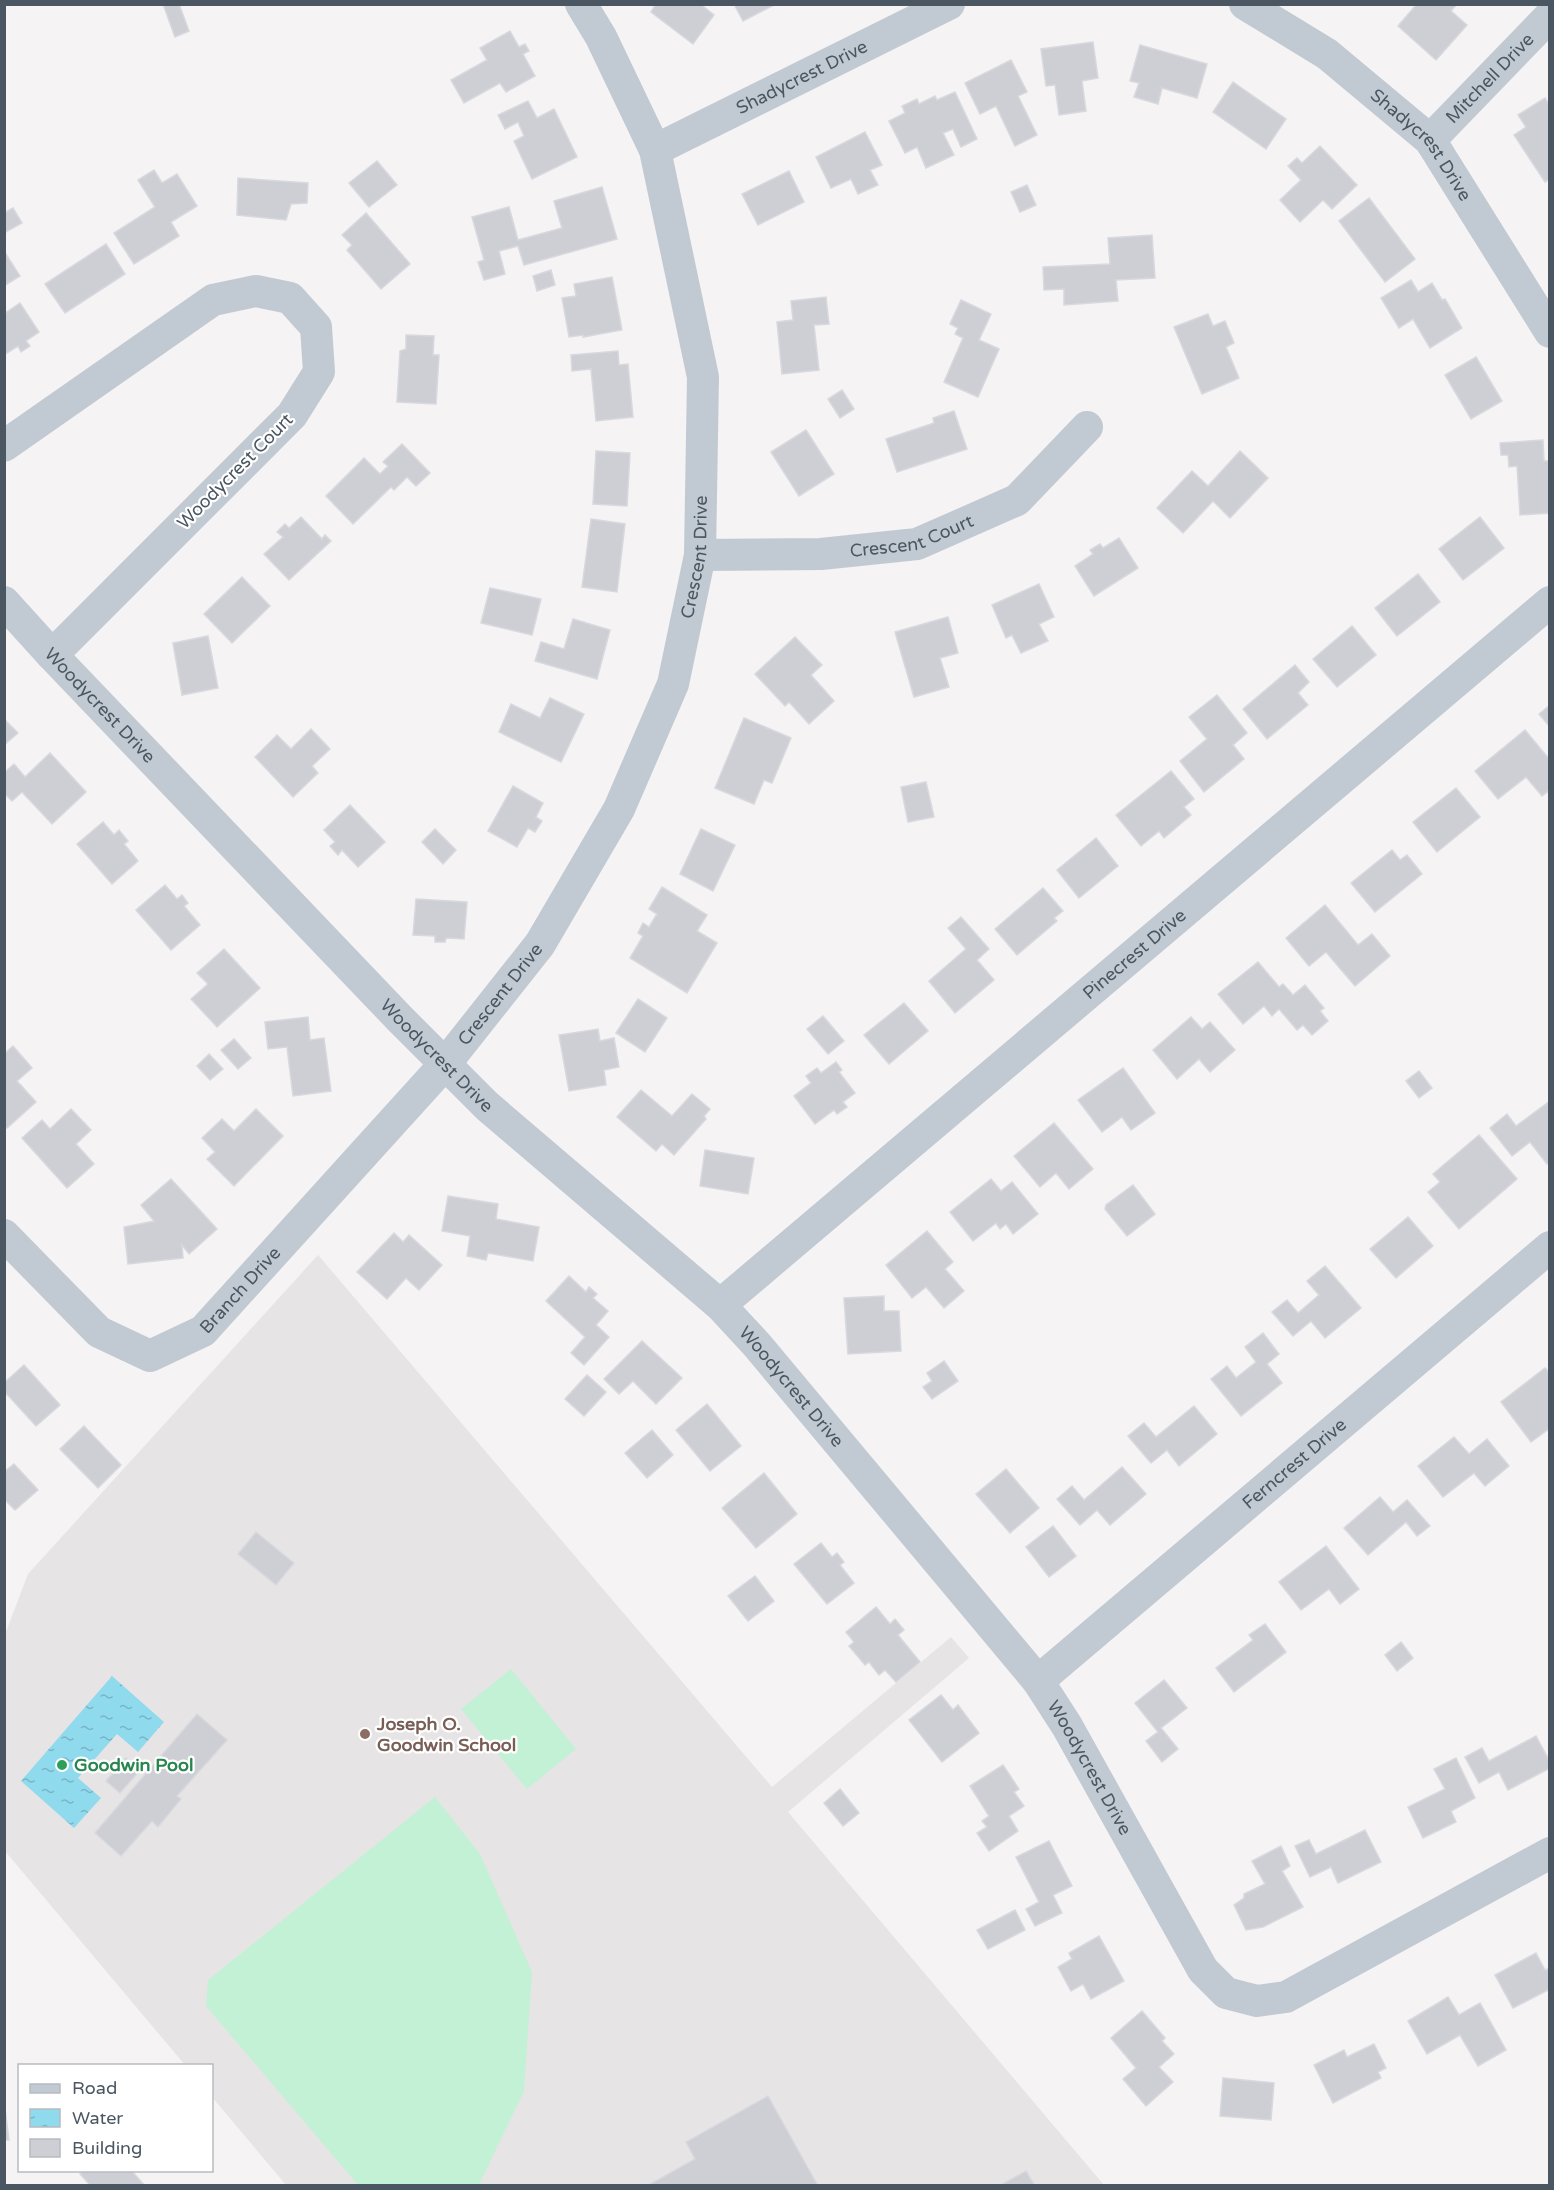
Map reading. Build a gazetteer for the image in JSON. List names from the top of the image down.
{
  "streets": {
    "street": [
      "Shadycrest Drive",
      "Mitchell Drive",
      "Woodycrest Court",
      "Crescent Court",
      "Crescent Drive",
      "Woodycrest Drive",
      "Pinecrest Drive",
      "Branch Drive",
      "Ferncrest Drive"
    ]
  },
  "crossings": [
    ["Shadycrest Drive", "Mitchell Drive"],
    ["Shadycrest Drive", "Crescent Drive"],
    ["Woodycrest Court", "Woodycrest Drive"],
    ["Crescent Court", "Crescent Drive"],
    ["Crescent Drive", "Woodycrest Drive"],
    ["Crescent Drive", "Branch Drive"],
    ["Woodycrest Drive", "Pinecrest Drive"],
    ["Woodycrest Drive", "Branch Drive"],
    ["Woodycrest Drive", "Ferncrest Drive"]
  ],
  "places": ["Joseph O. Goodwin School", "Goodwin Pool"],
  "legend": ["Road", "Water", "Building"]
}
